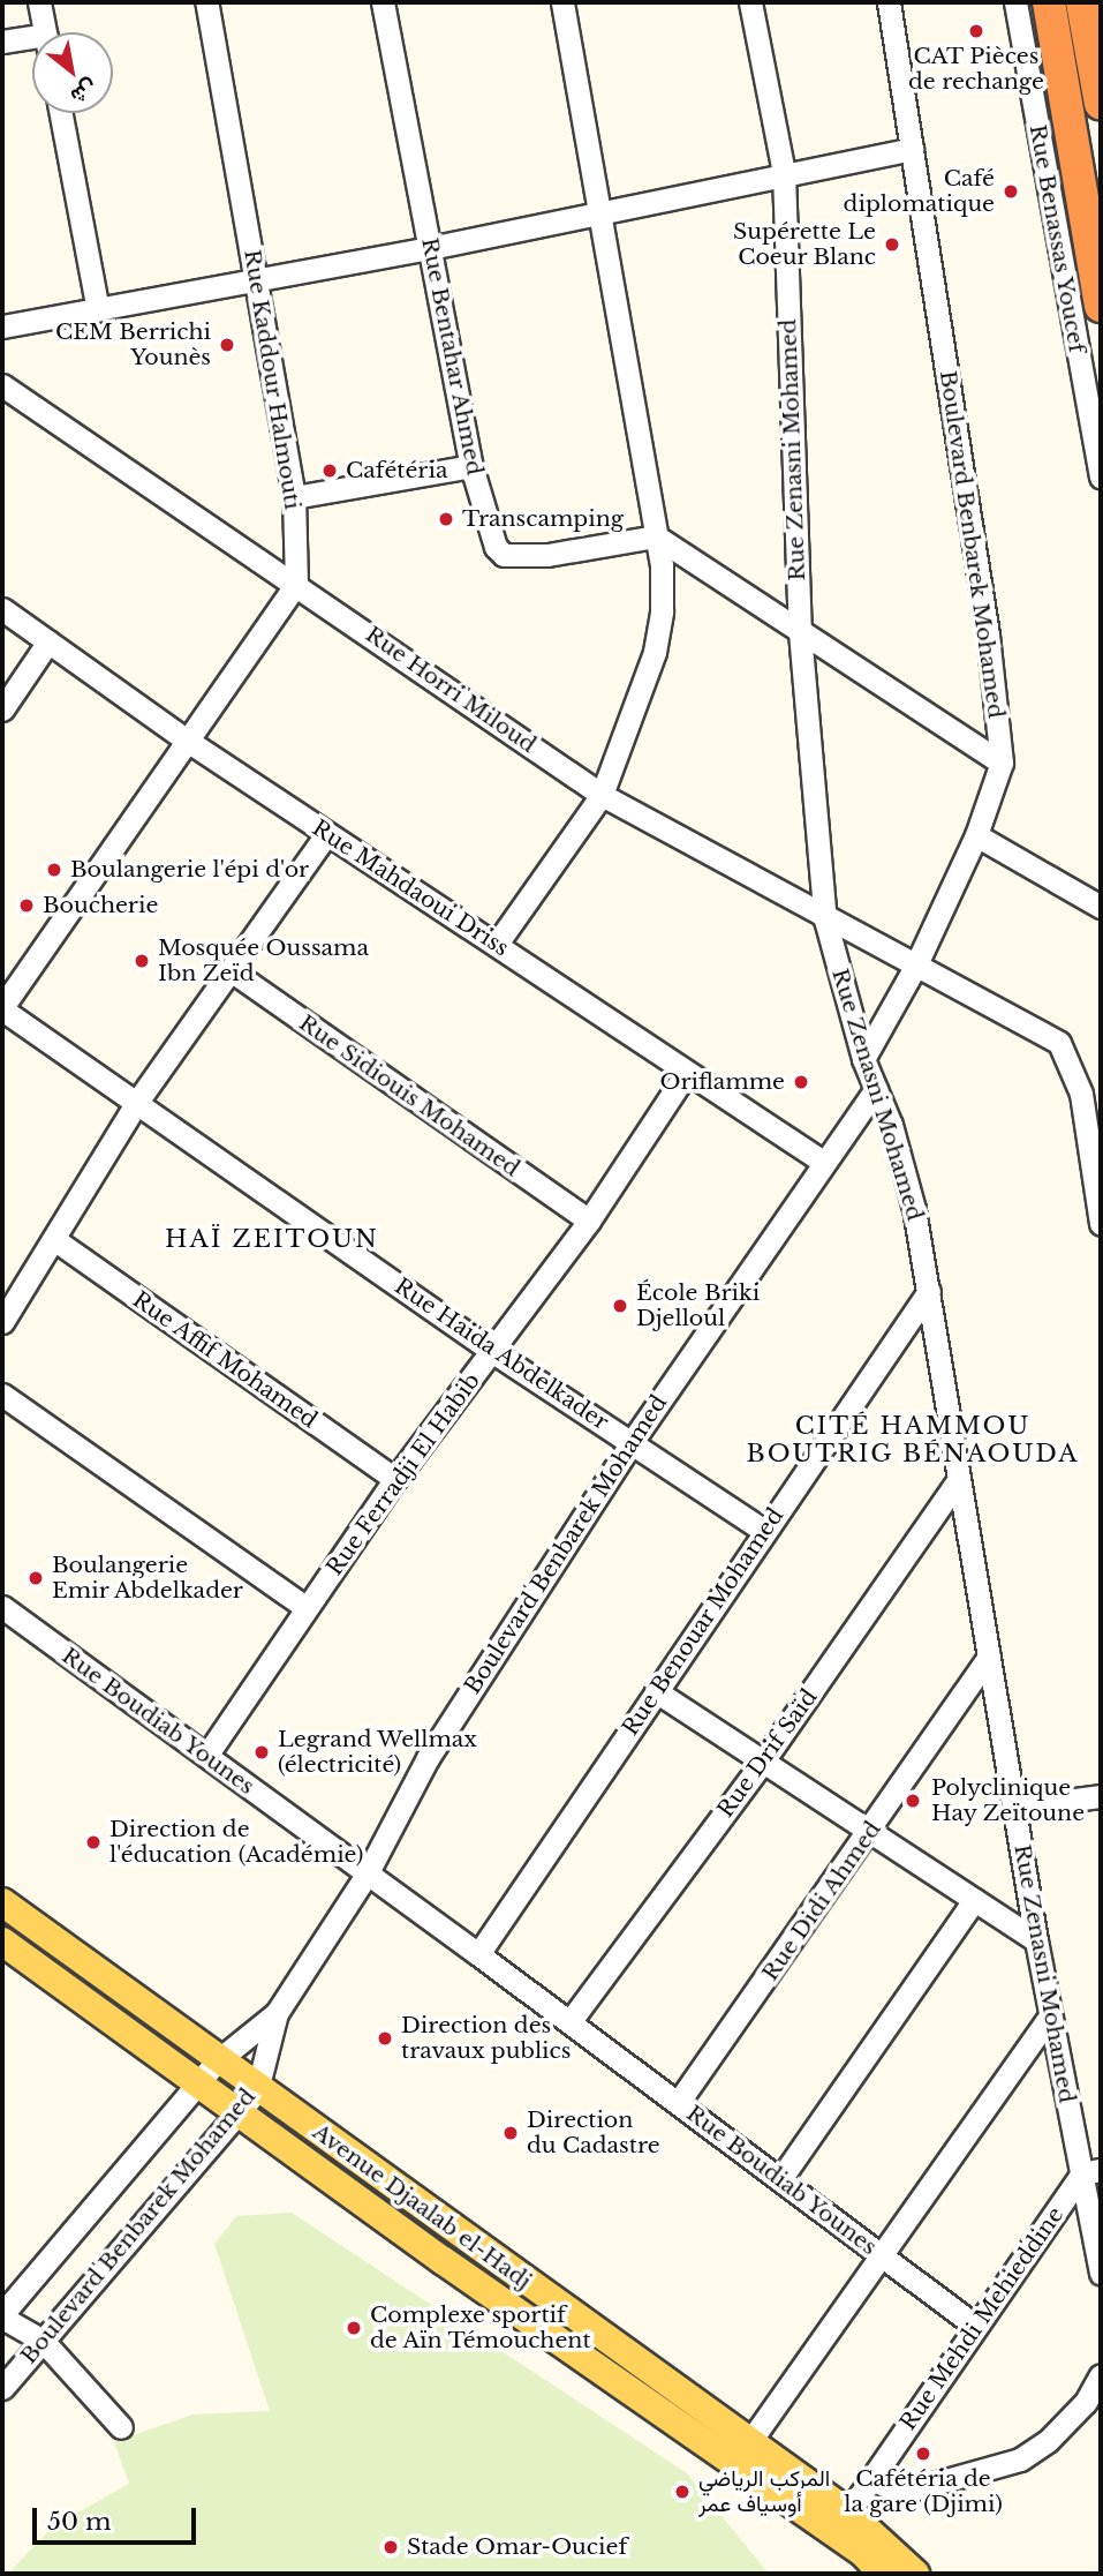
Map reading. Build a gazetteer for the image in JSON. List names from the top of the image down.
{
  "streets": {
    "main road": ["Avenue Djaalab el-Hadj"],
    "street": [
      "Rue Benassas Youcef",
      "Rue Bentahar Ahmed",
      "Rue Kaddour Halmouti",
      "Rue Zenasni Mohamed",
      "Boulevard Benbarek Mohamed",
      "Rue Horri Miloud",
      "Rue Mahdaoui Driss",
      "Rue Sidiouis Mohamed",
      "Rue Haida Abdelkader",
      "Rue Affif Mohamed",
      "Rue Ferradji El Habib",
      "Rue Benouar Mohamed",
      "Rue Boudiab Younes",
      "Rue Drif Saïd",
      "Rue Didi Ahmed",
      "Rue Mehdi Mehieddine"
    ]
  },
  "crossings": [
    ["Rue Kaddour Halmouti", "Rue Horri Miloud"],
    ["Rue Zenasni Mohamed", "Boulevard Benbarek Mohamed"],
    ["Rue Zenasni Mohamed", "Rue Horri Miloud"],
    ["Rue Zenasni Mohamed", "Rue Benouar Mohamed"],
    ["Rue Zenasni Mohamed", "Rue Drif Saïd"],
    ["Rue Zenasni Mohamed", "Rue Didi Ahmed"],
    ["Rue Zenasni Mohamed", "Rue Mehdi Mehieddine"],
    ["Boulevard Benbarek Mohamed", "Rue Horri Miloud"],
    ["Boulevard Benbarek Mohamed", "Rue Mahdaoui Driss"],
    ["Boulevard Benbarek Mohamed", "Rue Haida Abdelkader"],
    ["Boulevard Benbarek Mohamed", "Rue Boudiab Younes"],
    ["Boulevard Benbarek Mohamed", "Avenue Djaalab el-Hadj"],
    ["Rue Mahdaoui Driss", "Rue Ferradji El Habib"],
    ["Rue Sidiouis Mohamed", "Rue Ferradji El Habib"],
    ["Rue Haida Abdelkader", "Rue Ferradji El Habib"],
    ["Rue Haida Abdelkader", "Rue Benouar Mohamed"],
    ["Rue Affif Mohamed", "Rue Ferradji El Habib"],
    ["Rue Ferradji El Habib", "Rue Boudiab Younes"],
    ["Rue Benouar Mohamed", "Rue Boudiab Younes"],
    ["Rue Boudiab Younes", "Rue Drif Saïd"],
    ["Rue Boudiab Younes", "Rue Didi Ahmed"],
    ["Rue Boudiab Younes", "Rue Mehdi Mehieddine"],
    ["Avenue Djaalab el-Hadj", "Rue Mehdi Mehieddine"]
  ],
  "districts": ["HAÏ ZEITOUN", "CITÉ HAMMOU BOUTRIG BÉNAOUDA"],
  "places": [
    "CAT Pièces de rechange",
    "Café diplomatique",
    "Supérette Le Coeur Blanc",
    "CEM Berrichi Younès",
    "Cafétéria",
    "Transcamping",
    "Boulangerie l'épi d'or",
    "Boucherie",
    "Mosquée Oussama Ibn Zeïd",
    "Oriflamme",
    "École Briki Djelloul",
    "Boulangerie Emir Abdelkader",
    "Legrand Wellmax (électricité)",
    "Polyclinique Hay Zeïtoune",
    "Direction de l'éducation (Académie)",
    "Direction des travaux publics",
    "Direction du Cadastre",
    "Complexe sportif de Aïn Témouchent",
    "Cafétéria de la gare (Djimi)",
    "المركب الرياضي أوسياف عمر",
    "Stade Omar-Oucief"
  ],
  "scale_bar": "50 m",
  "north": "bottom right"
}
